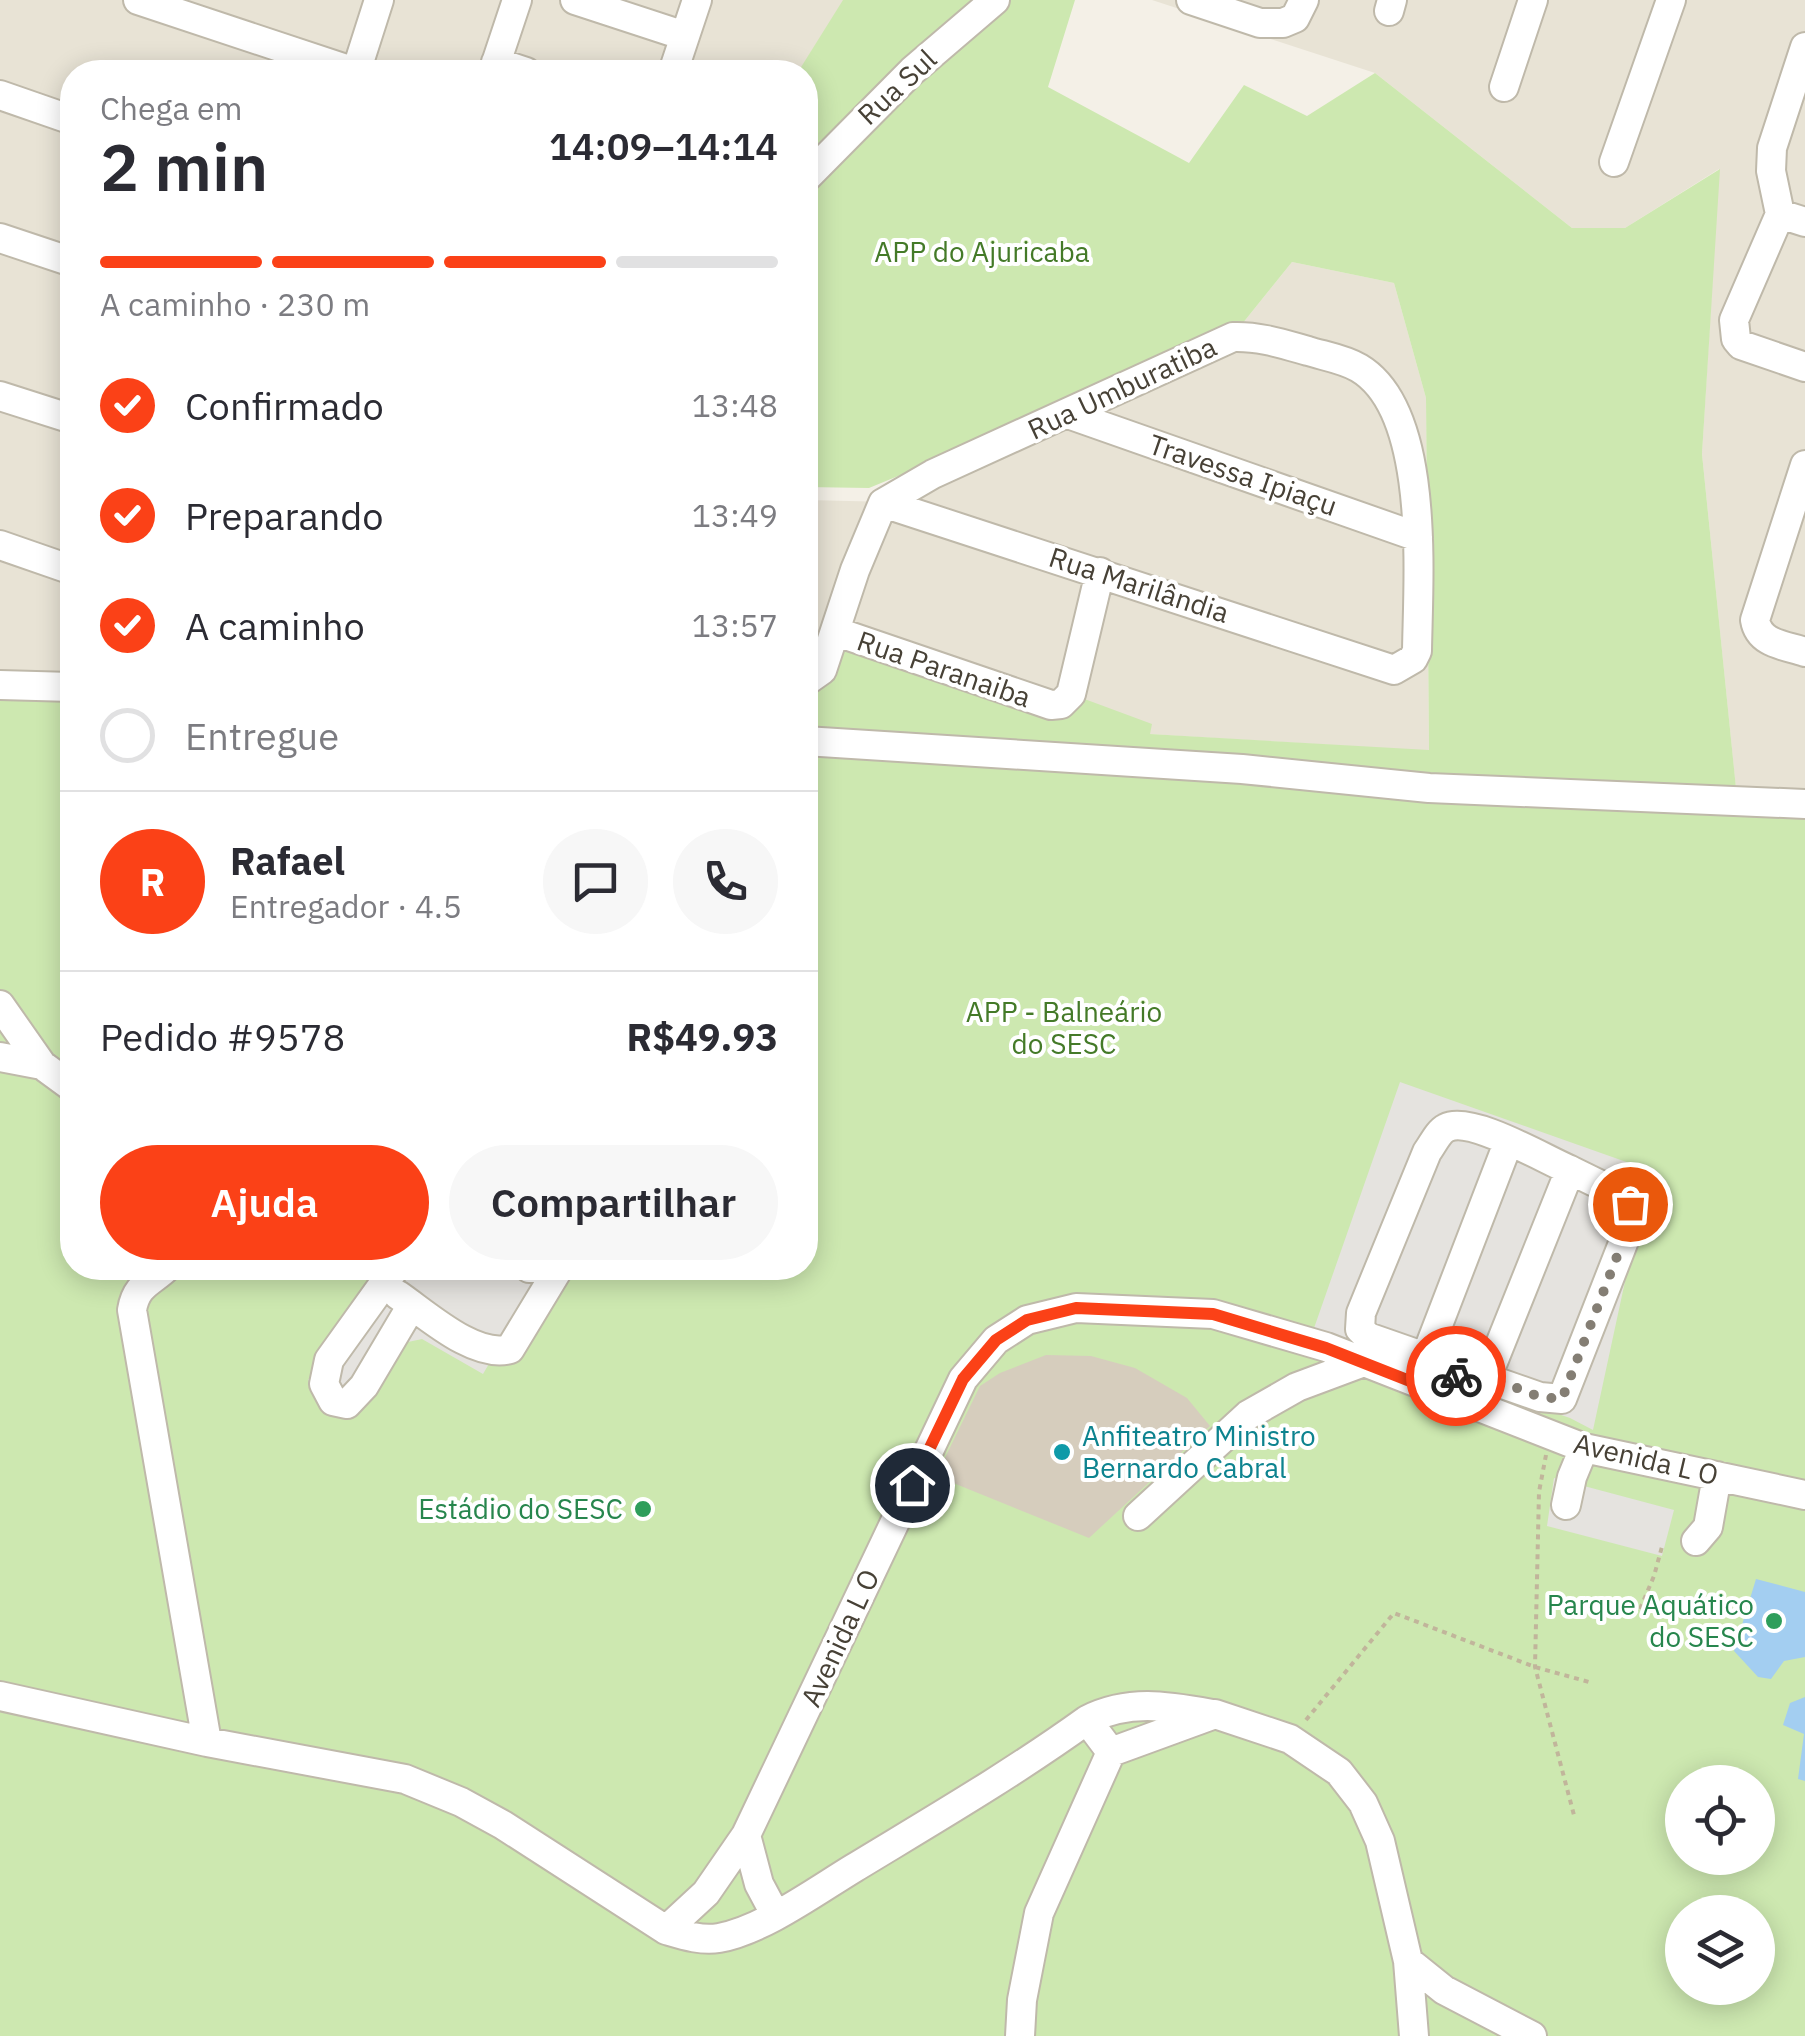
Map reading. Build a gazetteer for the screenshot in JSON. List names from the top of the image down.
{
  "streets": {
    "street": [
      "Rua Sul",
      "Rua Umburatiba",
      "Travessa Ipiaçu",
      "Rua Marilândia",
      "Rua Paranaiba",
      "Avenida L O"
    ]
  },
  "crossings": [
    ["Rua Umburatiba", "Travessa Ipiaçu"],
    ["Rua Umburatiba", "Rua Marilândia"],
    ["Rua Marilândia", "Rua Paranaiba"]
  ],
  "parks": ["APP do Ajuricaba", "APP - Balneário do SESC"],
  "places": ["Anfiteatro Ministro Bernardo Cabral", "Estádio do SESC", "Parque Aquático do SESC"],
  "page": {
    "heading": ["2 min", "Chega em", "14:09–14:14"],
    "panel": [
      "Rafael",
      "Entregador · 4.5",
      "Pedido #9578",
      "R$49.93"
    ],
    "bar": "A caminho · 230 m",
    "list": [
      ["Confirmado", "13:48"],
      ["Preparando", "13:49"],
      ["A caminho", "13:57"],
      "Entregue"
    ],
    "round": "R",
    "buttons": ["Ajuda", "Compartilhar"]
  }
}
